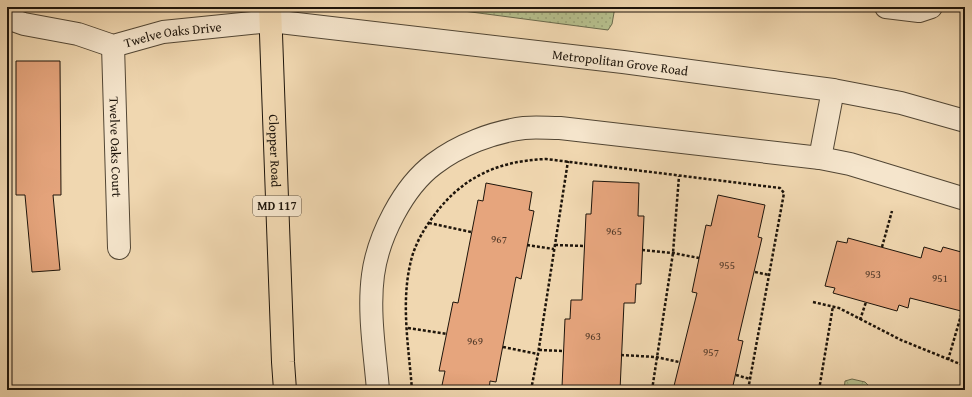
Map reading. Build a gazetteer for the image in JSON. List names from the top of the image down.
{
  "streets": {
    "main road": ["Clopper Road", "MD 117"],
    "street": ["Twelve Oaks Drive", "Metropolitan Grove Road", "Twelve Oaks Court"]
  },
  "crossings": [
    ["Twelve Oaks Drive", "Metropolitan Grove Road"],
    ["Twelve Oaks Drive", "Twelve Oaks Court"],
    ["Twelve Oaks Drive", "Clopper Road"],
    ["Metropolitan Grove Road", "Clopper Road"]
  ],
  "house_numbers": [
    "965",
    "967",
    "955",
    "953",
    "951",
    "963",
    "969",
    "957"
  ]
}
